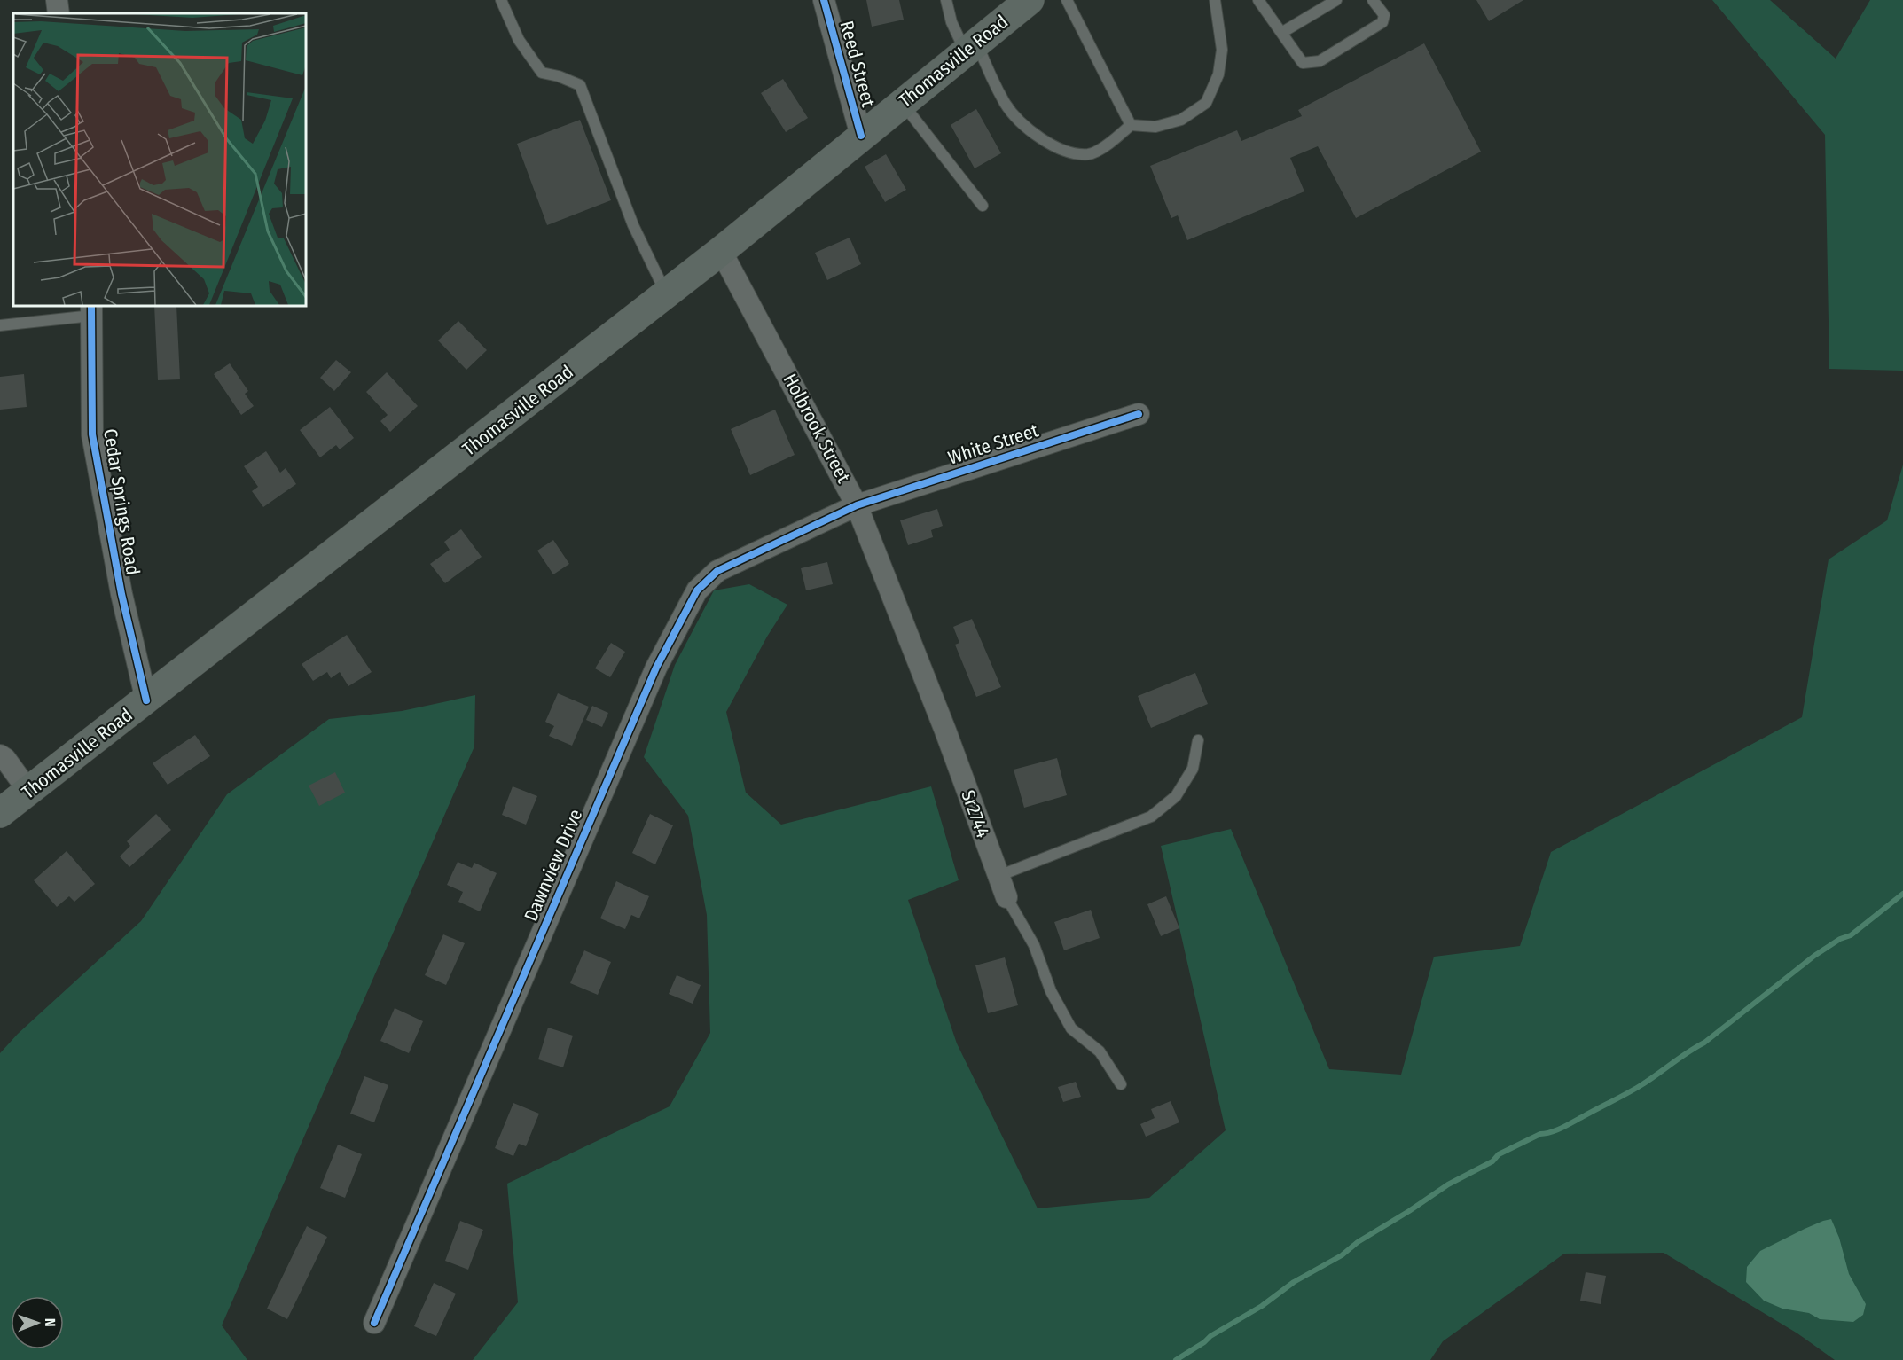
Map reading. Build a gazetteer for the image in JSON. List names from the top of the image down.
{
  "streets": {
    "main road": ["Thomasville Road"],
    "street": [
      "Reed Street",
      "Holbrook Street",
      "White Street",
      "Cedar Springs Road",
      "Sr2744",
      "Dawnview Drive"
    ]
  },
  "crossings": [
    ["Thomasville Road", "Reed Street"],
    ["Thomasville Road", "Holbrook Street"],
    ["Thomasville Road", "Cedar Springs Road"],
    ["Holbrook Street", "White Street"],
    ["Holbrook Street", "Sr2744"],
    ["Holbrook Street", "Dawnview Drive"],
    ["White Street", "Dawnview Drive"]
  ],
  "north": "right"
}
